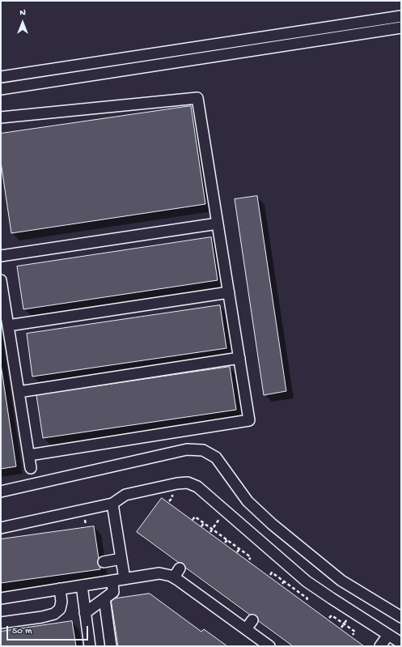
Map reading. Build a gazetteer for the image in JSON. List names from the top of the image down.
{
  "scale_bar": "50 m",
  "north": "top"
}
